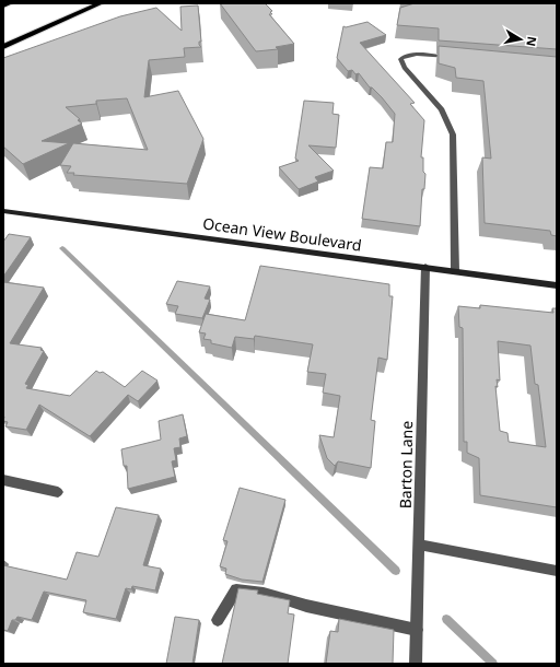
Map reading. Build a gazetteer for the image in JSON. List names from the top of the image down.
{
  "streets": {
    "main road": ["Ocean View Boulevard"],
    "street": ["Barton Lane"]
  },
  "crossings": [
    ["Ocean View Boulevard", "Barton Lane"]
  ],
  "north": "right"
}
